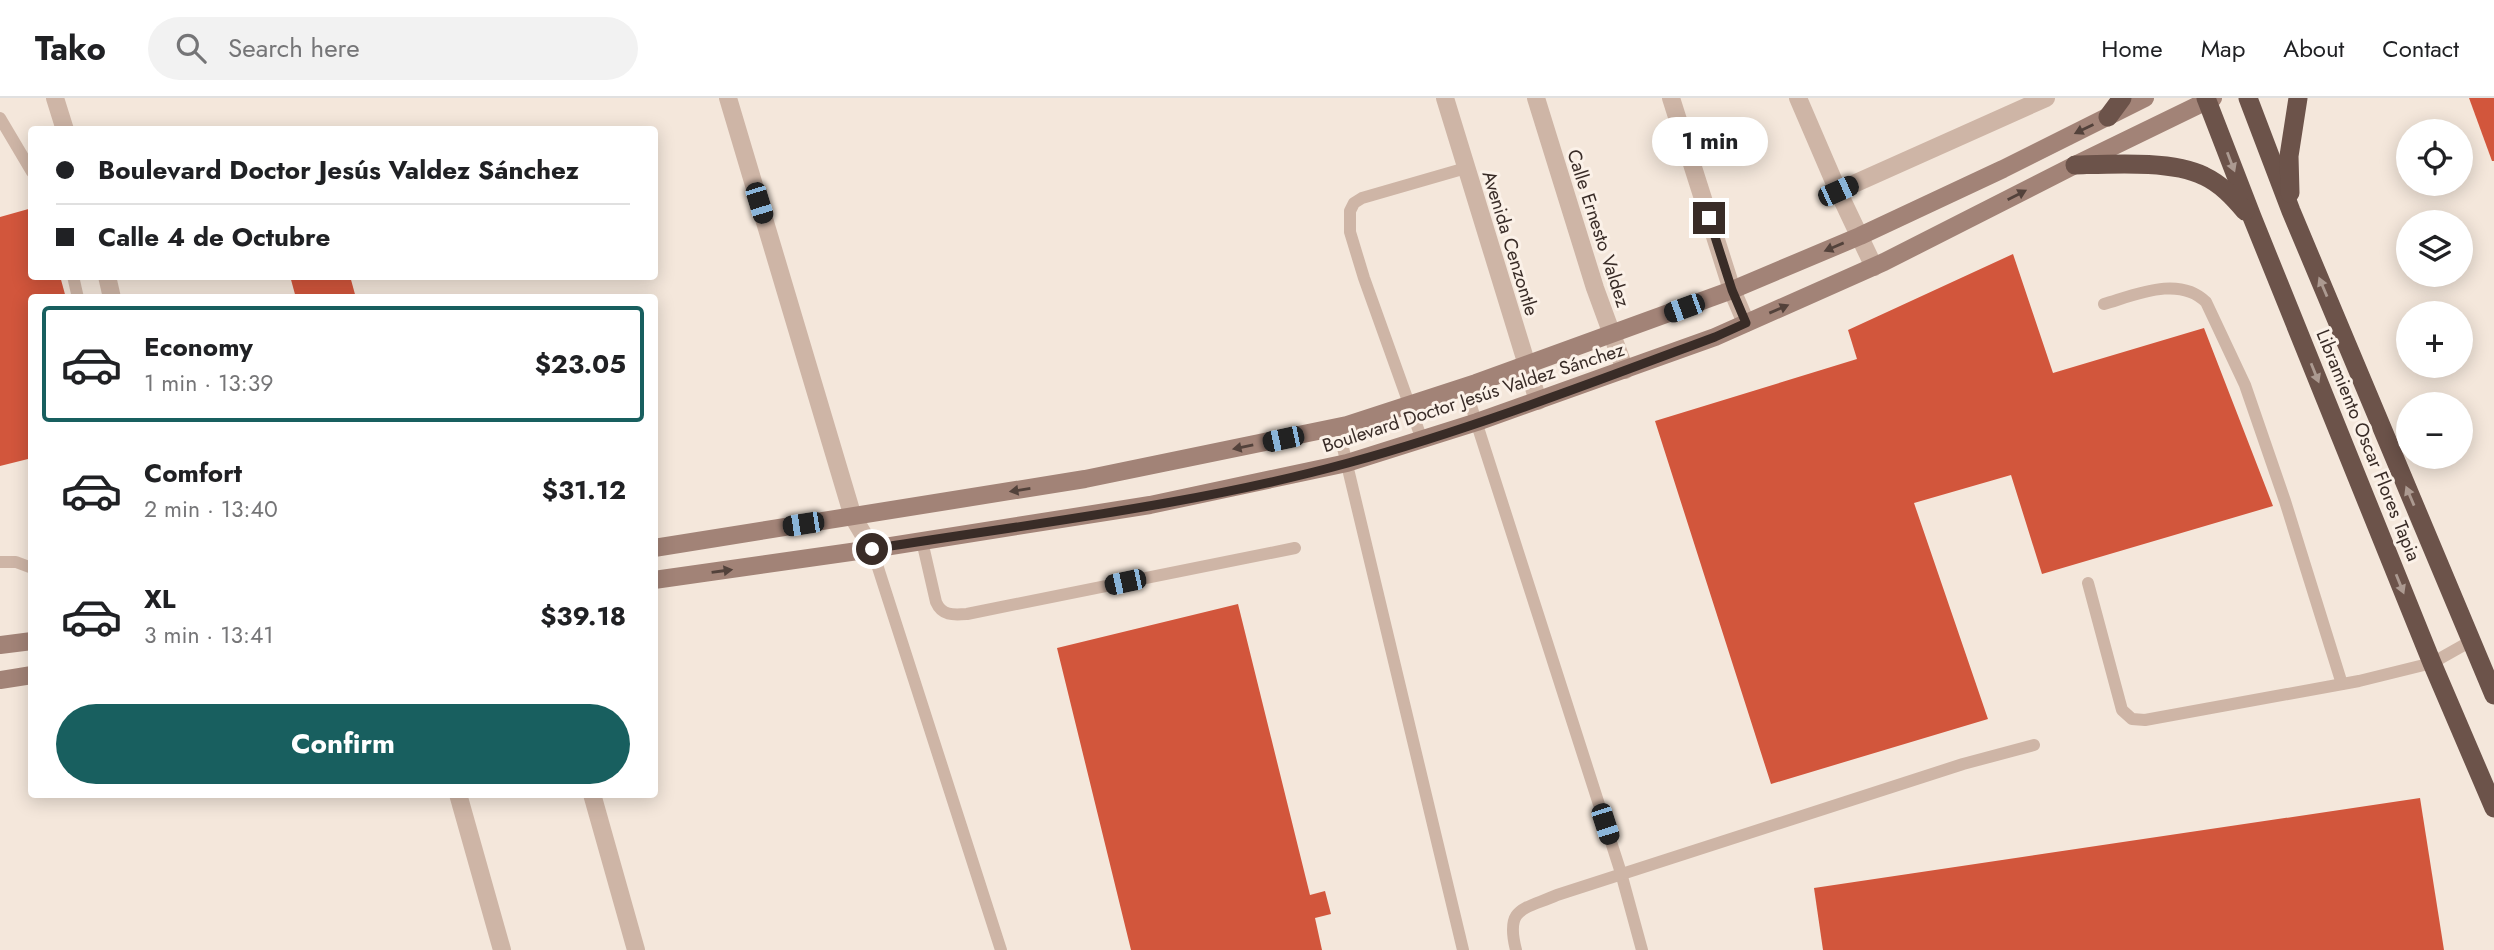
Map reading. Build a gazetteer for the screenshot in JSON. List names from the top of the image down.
{
  "streets": {
    "highway": ["Libramiento Oscar Flores Tapia"],
    "main road": ["Boulevard Doctor Jesús Valdez Sánchez"],
    "street": ["Calle Ernesto Valdez", "Avenida Cenzontle"]
  },
  "crossings": [
    ["Calle Ernesto Valdez", "Boulevard Doctor Jesús Valdez Sánchez"],
    ["Avenida Cenzontle", "Boulevard Doctor Jesús Valdez Sánchez"],
    ["Boulevard Doctor Jesús Valdez Sánchez", "Libramiento Oscar Flores Tapia"]
  ],
  "page": {
    "header": "Tako",
    "search": "Search here",
    "nav": [
      "Home",
      "Map",
      "About",
      "Contact"
    ],
    "bubble": "1 min",
    "map_buttons": ["+", "−"],
    "banner": ["Boulevard Doctor Jesús Valdez Sánchez", "Calle 4 de Octubre"],
    "list": [
      {
        "name": "Economy",
        "note": "1 min · 13:39",
        "value": "$23.05"
      },
      {
        "name": "Comfort",
        "note": "2 min · 13:40",
        "value": "$31.12"
      },
      {
        "name": "XL",
        "note": "3 min · 13:41",
        "value": "$39.18"
      }
    ],
    "buttons": "Confirm"
  }
}
